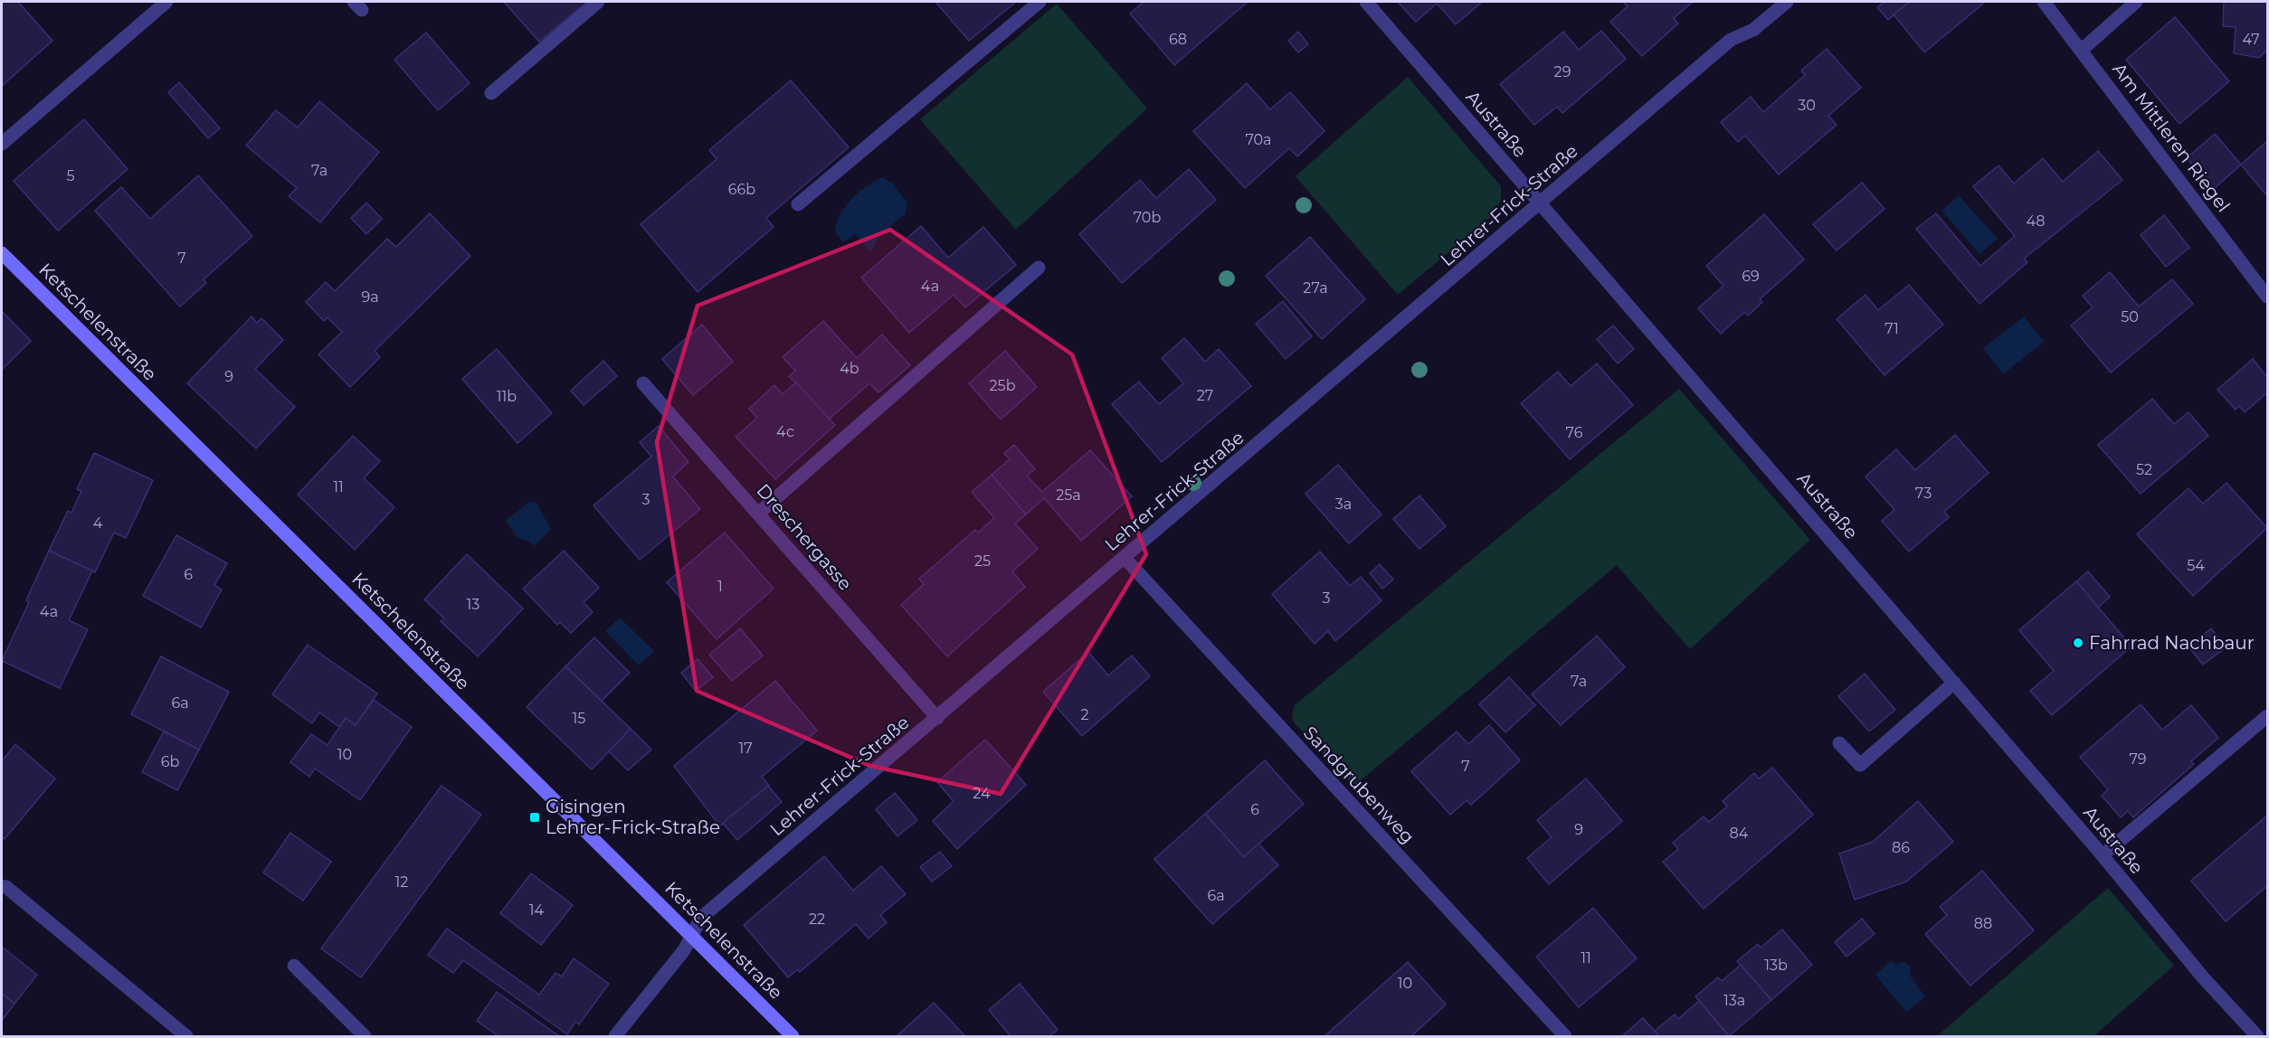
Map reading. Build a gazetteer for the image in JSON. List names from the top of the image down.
{
  "streets": {
    "main road": ["Ketschelenstraße"],
    "street": [
      "Austraße",
      "Am Mittleren Riegel",
      "Lehrer-Frick-Straße",
      "Dreschergasse",
      "Sandgrubenweg"
    ]
  },
  "crossings": [
    ["Austraße", "Lehrer-Frick-Straße"],
    ["Lehrer-Frick-Straße", "Ketschelenstraße"],
    ["Lehrer-Frick-Straße", "Dreschergasse"],
    ["Lehrer-Frick-Straße", "Sandgrubenweg"]
  ],
  "places": {
    "other": ["Fahrrad Nachbaur"],
    "transit": ["Gisingen Lehrer-Frick-Straße"]
  },
  "house_numbers": [
    "68",
    "47",
    "29",
    "30",
    "70a",
    "7a",
    "5",
    "66b",
    "70b",
    "48",
    "7",
    "69",
    "4a",
    "27a",
    "9a",
    "50",
    "71",
    "4b",
    "9",
    "25b",
    "27",
    "11b",
    "4c",
    "76",
    "52",
    "11",
    "73",
    "25a",
    "3",
    "3a",
    "4",
    "25",
    "54",
    "6",
    "1",
    "3",
    "13",
    "4a",
    "7a",
    "6a",
    "2",
    "15",
    "17",
    "10",
    "79",
    "6b",
    "7",
    "24",
    "6",
    "9",
    "84",
    "86",
    "12",
    "6a",
    "14",
    "22",
    "88",
    "11",
    "13b",
    "10",
    "13a"
  ]
}
